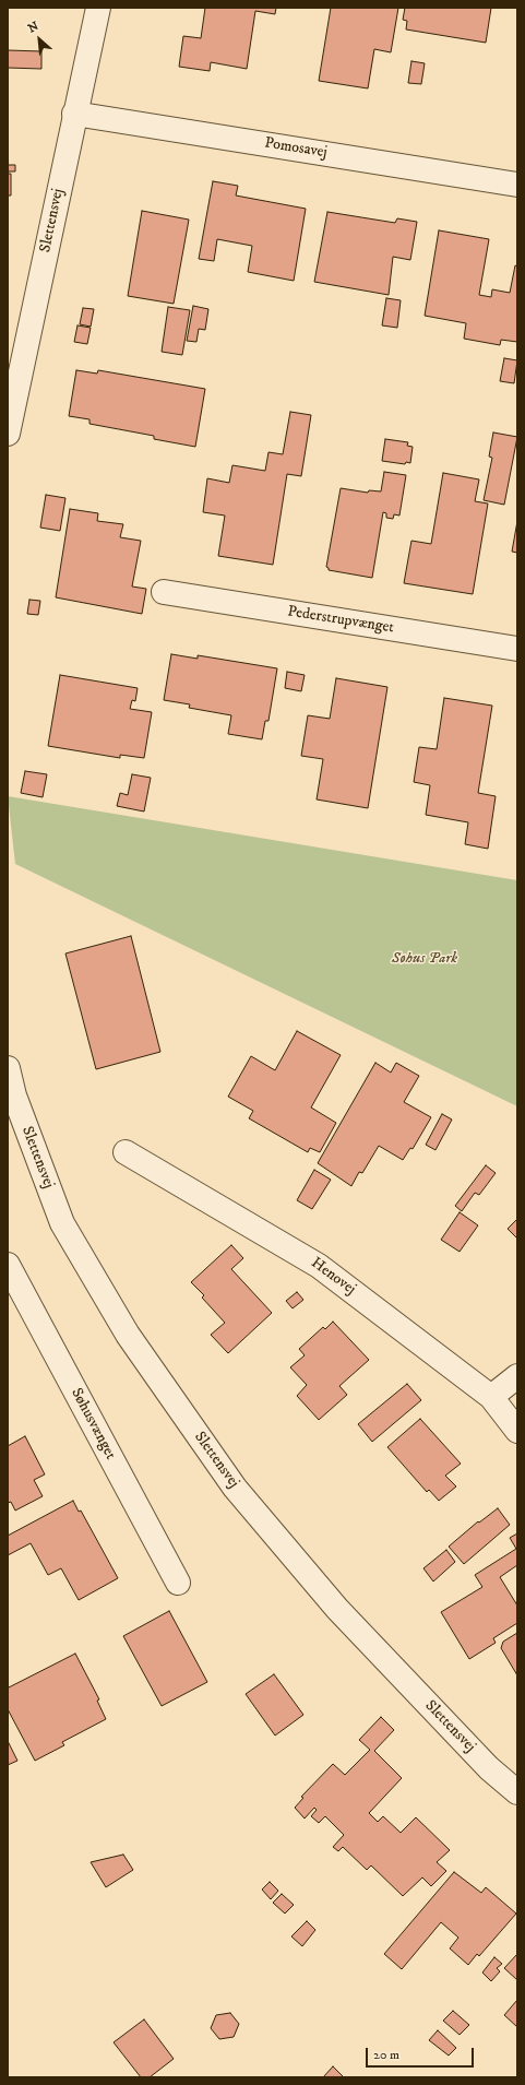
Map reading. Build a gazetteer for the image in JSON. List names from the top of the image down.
{
  "streets": {
    "street": [
      "Pomosavej",
      "Slettensvej",
      "Pederstrupvænget",
      "Henovej",
      "Søhusvænget"
    ]
  },
  "crossings": [
    ["Pomosavej", "Slettensvej"]
  ],
  "parks": ["Søhus Park"],
  "scale_bar": "20 m",
  "north": "top left"
}
